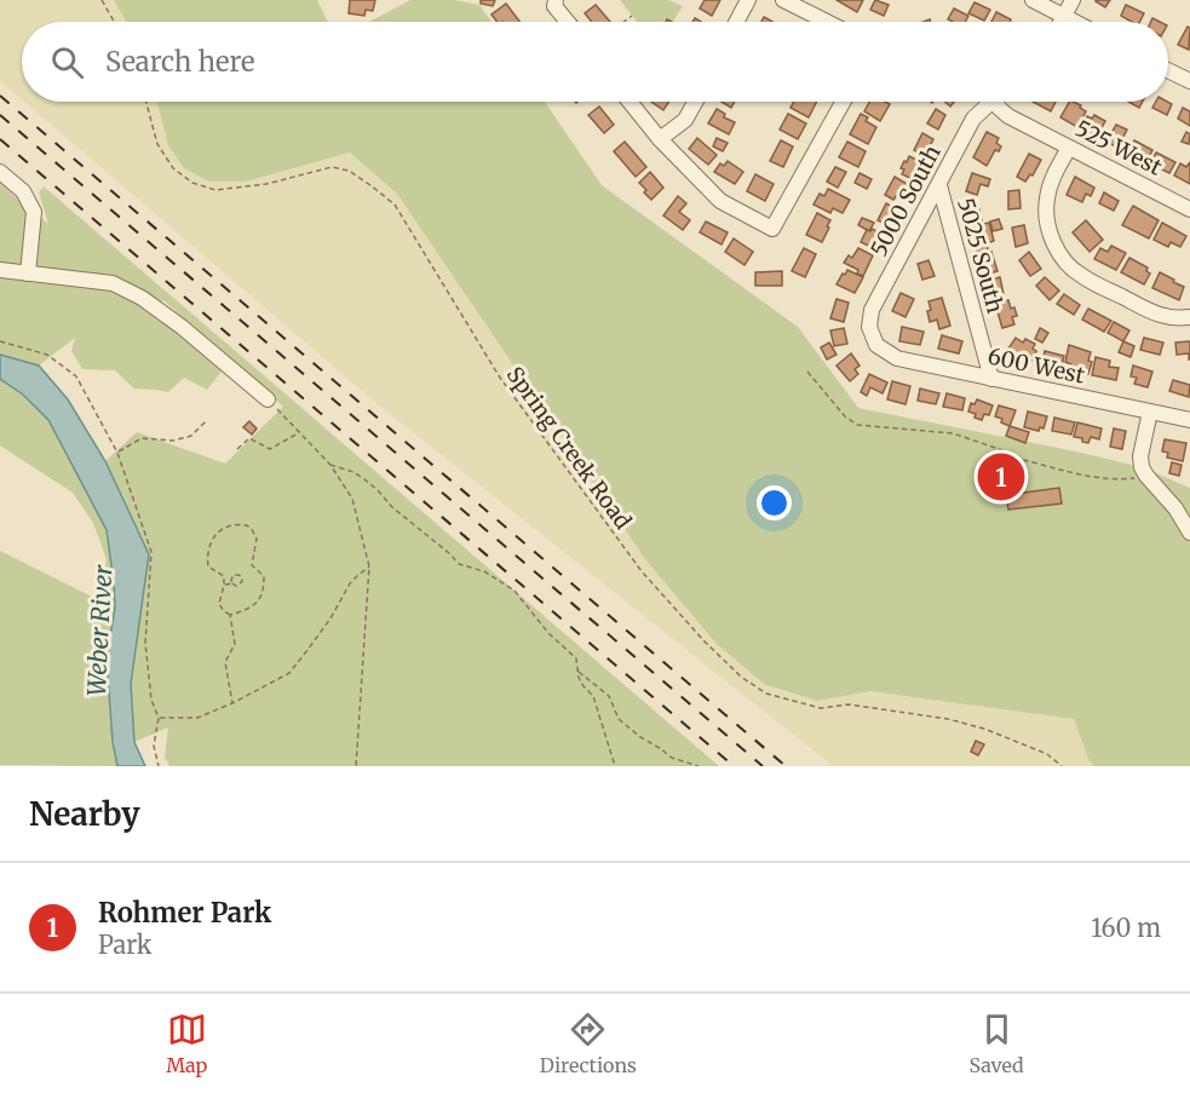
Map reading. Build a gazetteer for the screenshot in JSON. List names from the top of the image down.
{
  "streets": {
    "street": [
      "525 West",
      "5000 South",
      "5025 South",
      "600 West"
    ],
    "path": ["Spring Creek Road"]
  },
  "crossings": [
    ["5000 South", "5025 South"],
    ["5000 South", "600 West"],
    ["5025 South", "600 West"]
  ],
  "water": ["Weber River"],
  "page": {
    "search": "Search here",
    "pins": "1",
    "heading": "Nearby",
    "list": [
      {
        "mark": "1",
        "name": "Rohmer Park",
        "note": "Park",
        "value": "160 m"
      }
    ],
    "nav": ["Map", "Directions", "Saved"]
  }
}
